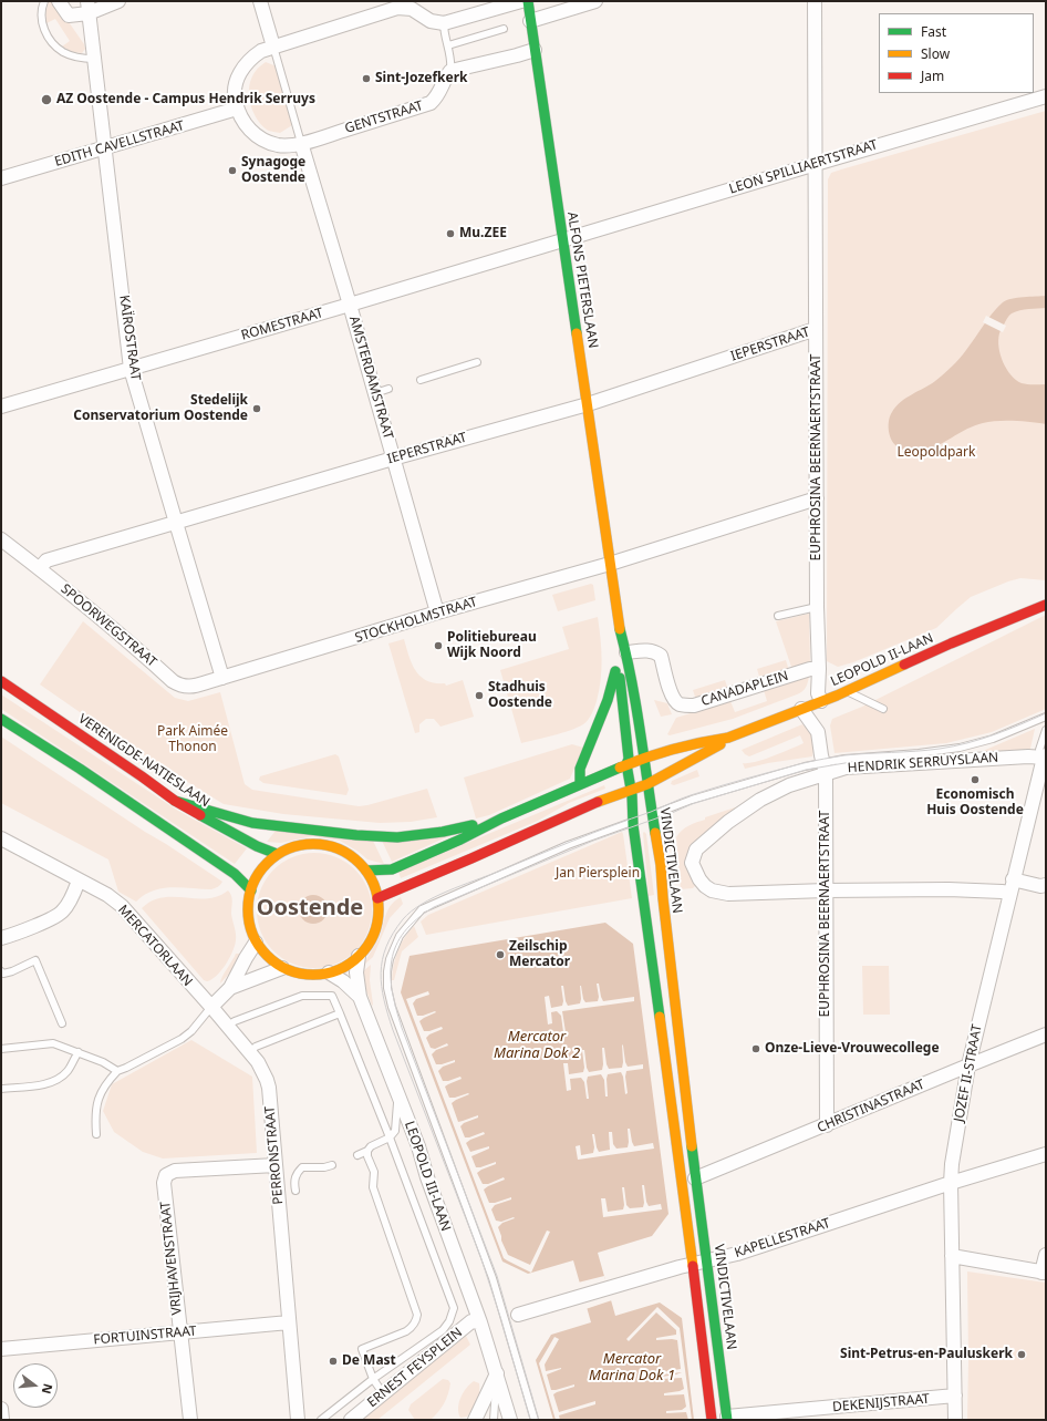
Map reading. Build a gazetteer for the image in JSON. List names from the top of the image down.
{
  "streets": {
    "street": [
      "GENTSTRAAT",
      "EDITH CAVELLSTRAAT",
      "LEON SPILLIAERTSTRAAT",
      "ALFONS PIETERSLAAN",
      "ROMESTRAAT",
      "KAÏROSTRAAT",
      "IEPERSTRAAT",
      "AMSTERDAMSTRAAT",
      "EUPHROSINA BEERNAERTSTRAAT",
      "STOCKHOLMSTRAAT",
      "SPOORWEGSTRAAT",
      "LEOPOLD II-LAAN",
      "CANADAPLEIN",
      "VERENIGDE-NATIESLAAN",
      "HENDRIK SERRUYSLAAN",
      "VINDICTIVELAAN",
      "MERCATORLAAN",
      "JOZEF II-STRAAT",
      "CHRISTINASTRAAT",
      "PERRONSTRAAT",
      "LEOPOLD III-LAAN",
      "KAPELLESTRAAT",
      "VRIJHAVENSTRAAT",
      "FORTUINSTRAAT",
      "ERNEST FEYSPLEIN",
      "DEKENIJSTRAAT"
    ]
  },
  "crossings": [
    ["GENTSTRAAT", "EDITH CAVELLSTRAAT"],
    ["GENTSTRAAT", "AMSTERDAMSTRAAT"],
    ["EDITH CAVELLSTRAAT", "KAÏROSTRAAT"],
    ["LEON SPILLIAERTSTRAAT", "ALFONS PIETERSLAAN"],
    ["LEON SPILLIAERTSTRAAT", "ROMESTRAAT"],
    ["LEON SPILLIAERTSTRAAT", "EUPHROSINA BEERNAERTSTRAAT"],
    ["ALFONS PIETERSLAAN", "ROMESTRAAT"],
    ["ALFONS PIETERSLAAN", "IEPERSTRAAT"],
    ["ALFONS PIETERSLAAN", "STOCKHOLMSTRAAT"],
    ["ALFONS PIETERSLAAN", "VINDICTIVELAAN"],
    ["ROMESTRAAT", "KAÏROSTRAAT"],
    ["ROMESTRAAT", "AMSTERDAMSTRAAT"],
    ["KAÏROSTRAAT", "IEPERSTRAAT"],
    ["KAÏROSTRAAT", "STOCKHOLMSTRAAT"],
    ["KAÏROSTRAAT", "SPOORWEGSTRAAT"],
    ["IEPERSTRAAT", "AMSTERDAMSTRAAT"],
    ["IEPERSTRAAT", "EUPHROSINA BEERNAERTSTRAAT"],
    ["IEPERSTRAAT", "SPOORWEGSTRAAT"],
    ["AMSTERDAMSTRAAT", "STOCKHOLMSTRAAT"],
    ["EUPHROSINA BEERNAERTSTRAAT", "STOCKHOLMSTRAAT"],
    ["EUPHROSINA BEERNAERTSTRAAT", "LEOPOLD II-LAAN"],
    ["EUPHROSINA BEERNAERTSTRAAT", "CANADAPLEIN"],
    ["EUPHROSINA BEERNAERTSTRAAT", "HENDRIK SERRUYSLAAN"],
    ["EUPHROSINA BEERNAERTSTRAAT", "CHRISTINASTRAAT"],
    ["STOCKHOLMSTRAAT", "SPOORWEGSTRAAT"],
    ["STOCKHOLMSTRAAT", "VINDICTIVELAAN"],
    ["LEOPOLD II-LAAN", "VINDICTIVELAAN"],
    ["CANADAPLEIN", "VINDICTIVELAAN"],
    ["VERENIGDE-NATIESLAAN", "LEOPOLD III-LAAN"],
    ["HENDRIK SERRUYSLAAN", "JOZEF II-STRAAT"],
    ["VINDICTIVELAAN", "CHRISTINASTRAAT"],
    ["VINDICTIVELAAN", "KAPELLESTRAAT"],
    ["VINDICTIVELAAN", "DEKENIJSTRAAT"],
    ["MERCATORLAAN", "PERRONSTRAAT"],
    ["JOZEF II-STRAAT", "CHRISTINASTRAAT"],
    ["JOZEF II-STRAAT", "KAPELLESTRAAT"],
    ["JOZEF II-STRAAT", "DEKENIJSTRAAT"],
    ["PERRONSTRAAT", "VRIJHAVENSTRAAT"],
    ["PERRONSTRAAT", "FORTUINSTRAAT"],
    ["LEOPOLD III-LAAN", "ERNEST FEYSPLEIN"],
    ["VRIJHAVENSTRAAT", "FORTUINSTRAAT"]
  ],
  "districts": ["Oostende"],
  "water": ["Mercator Marina Dok 2", "Mercator Marina Dok 1"],
  "parks": ["Leopoldpark", "Park Aimée Thonon", "Jan Piersplein"],
  "places": [
    "Sint-Jozefkerk",
    "AZ Oostende - Campus Hendrik Serruys",
    "Synagoge Oostende",
    "Mu.ZEE",
    "Stedelijk Conservatorium Oostende",
    "Politiebureau Wijk Noord",
    "Stadhuis Oostende",
    "Economisch Huis Oostende",
    "Zeilschip Mercator",
    "Onze-Lieve-Vrouwecollege",
    "Sint-Petrus-en-Pauluskerk",
    "De Mast"
  ],
  "legend": ["Fast", "Slow", "Jam"],
  "north": "right"
}
